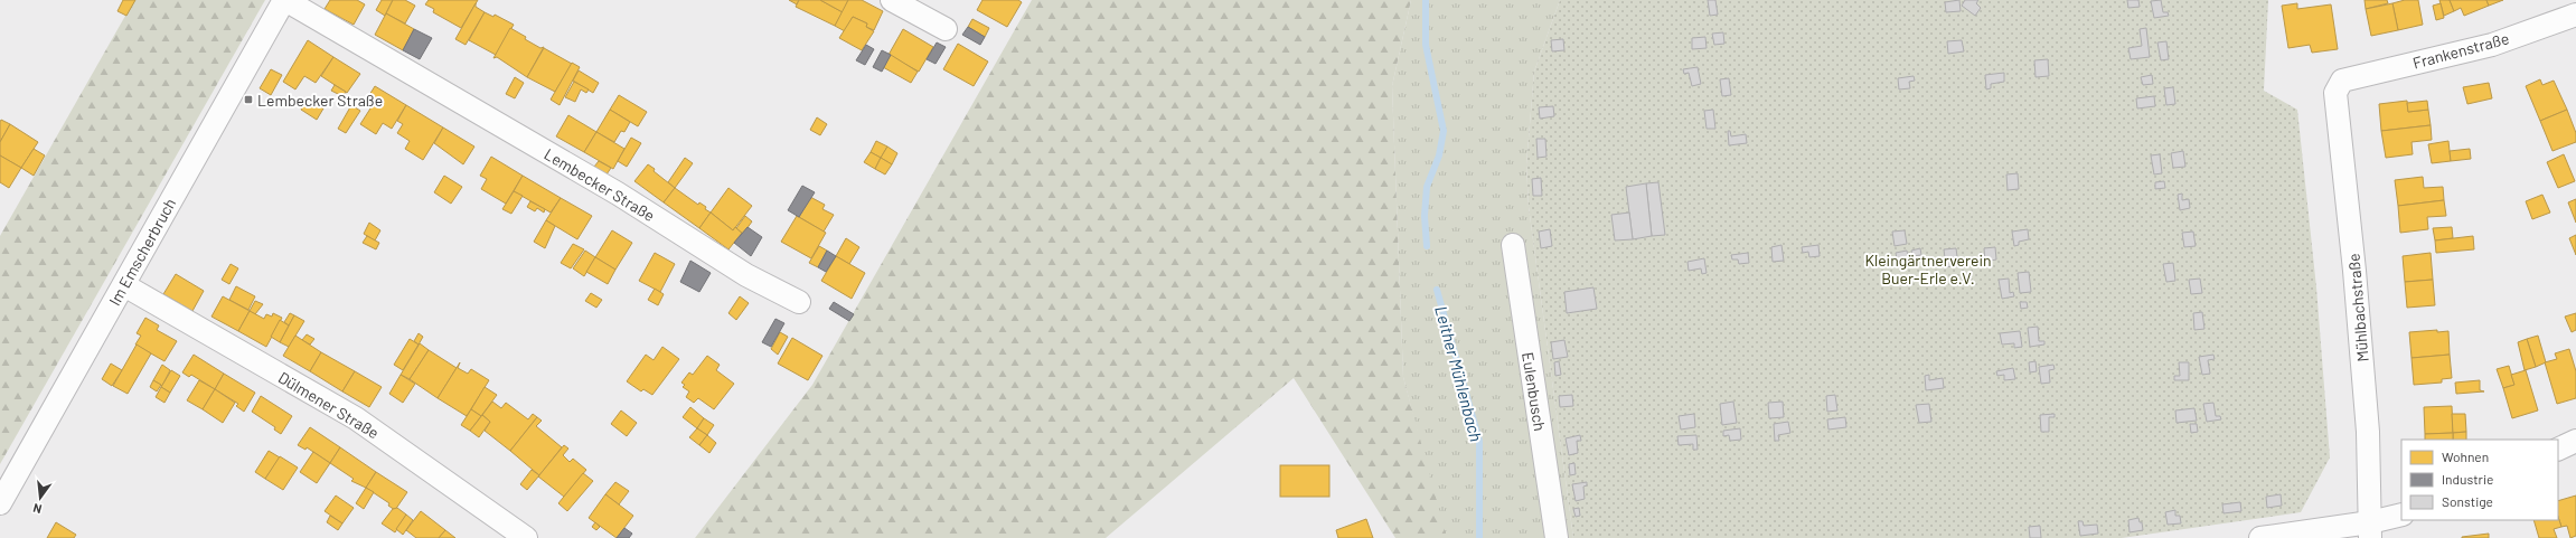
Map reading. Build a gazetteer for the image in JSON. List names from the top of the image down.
{
  "streets": {
    "street": [
      "Frankenstraße",
      "Lembecker Straße",
      "Im Emscherbruch",
      "Mühlbachstraße",
      "Eulenbusch",
      "Dülmener Straße"
    ]
  },
  "crossings": [
    ["Frankenstraße", "Mühlbachstraße"],
    ["Lembecker Straße", "Im Emscherbruch"],
    ["Im Emscherbruch", "Dülmener Straße"]
  ],
  "water": ["Leither Mühlenbach"],
  "parks": ["Kleingärtnerverein Buer-Erle e.V."],
  "places": {
    "transit": ["Lembecker Straße"]
  },
  "legend": ["Wohnen", "Industrie", "Sonstige"],
  "north": "bottom"
}
